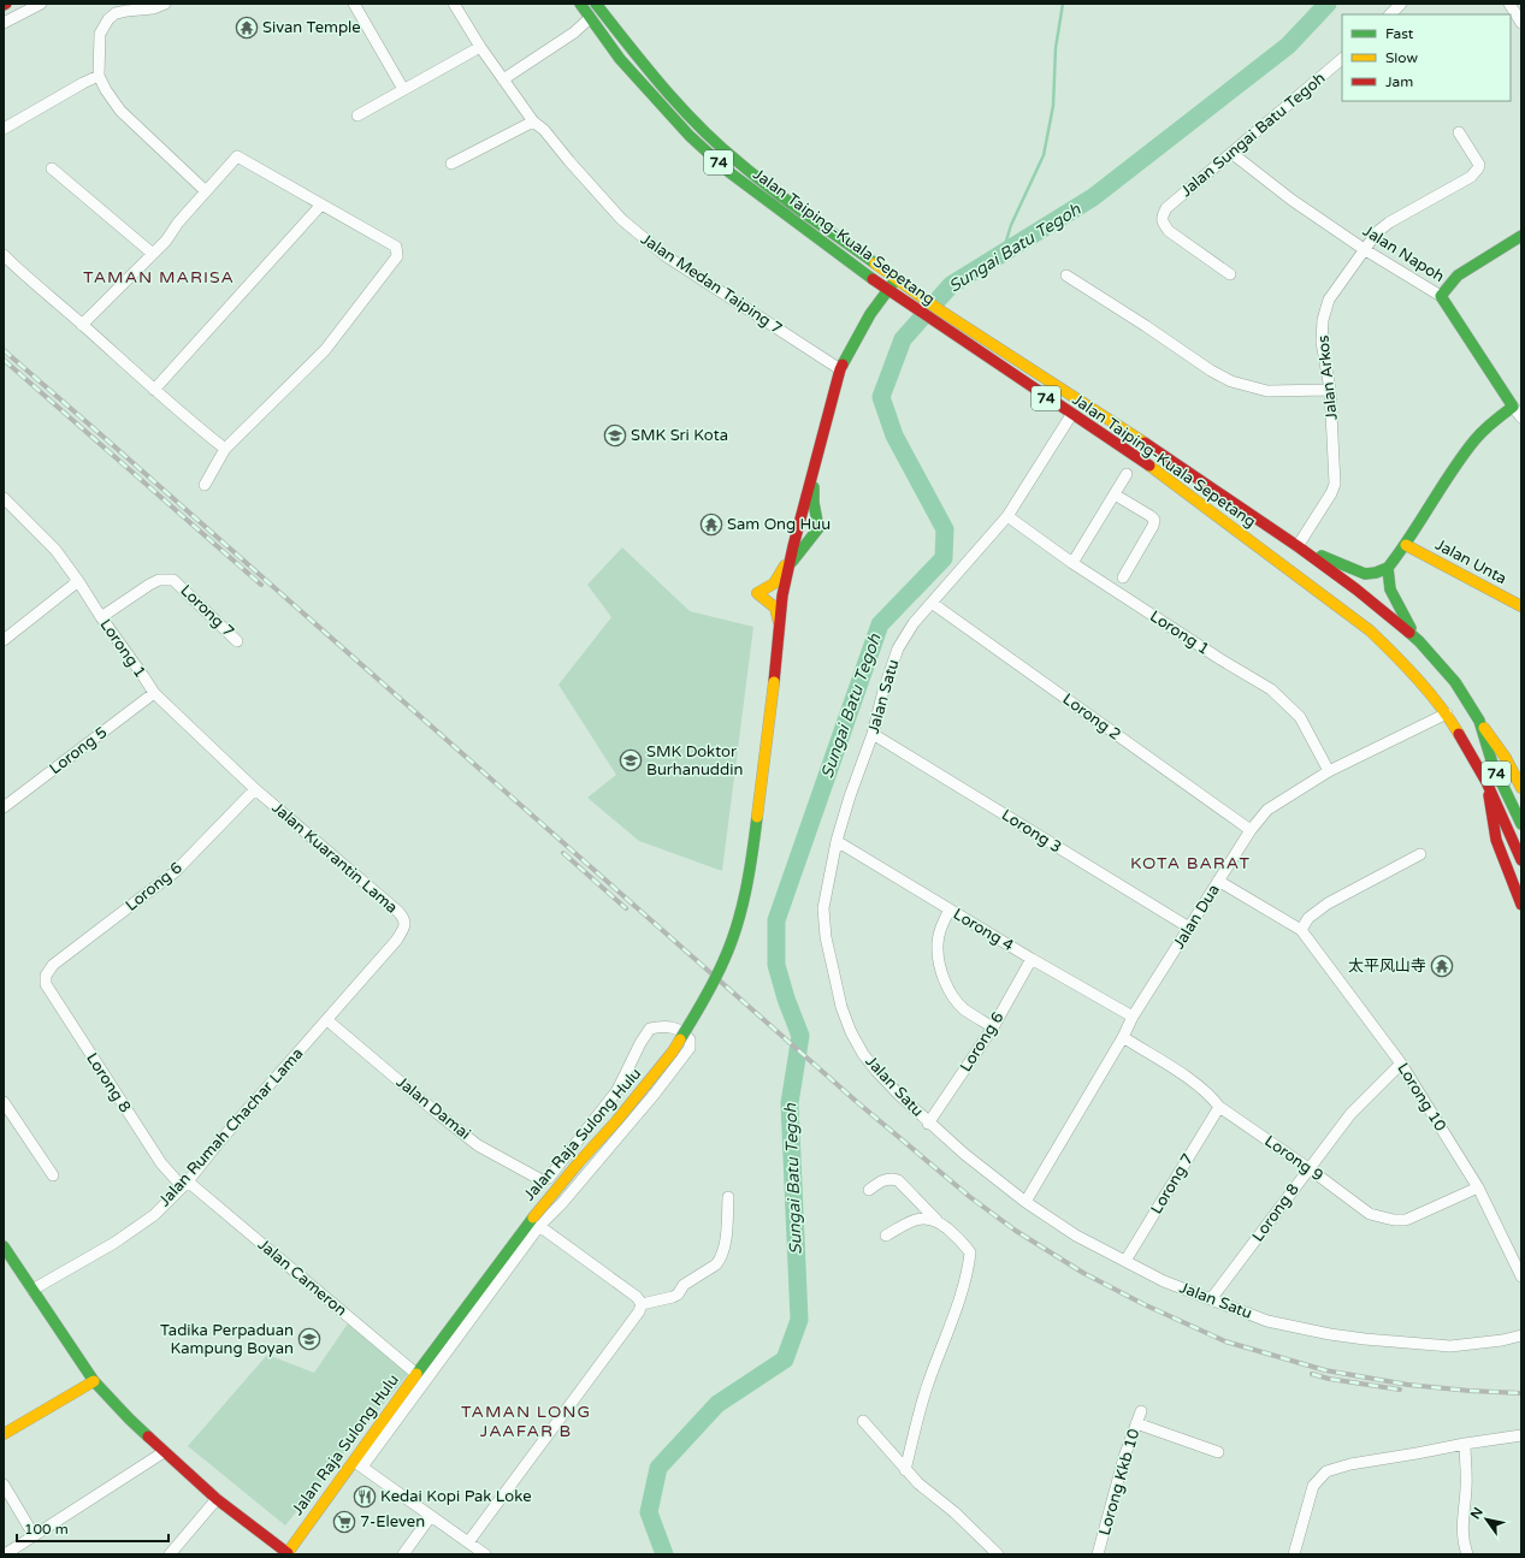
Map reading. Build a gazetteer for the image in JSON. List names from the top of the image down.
{
  "streets": {
    "main road": [
      "74",
      "Jalan Taiping-Kuala Sepetang",
      "Jalan Napoh",
      "Jalan Unta",
      "Jalan Raja Sulong Hulu"
    ],
    "street": [
      "Jalan Sungai Batu Tegoh",
      "Jalan Medan Taiping 7",
      "Jalan Arkos",
      "Lorong 7",
      "Lorong 1",
      "Jalan Satu",
      "Lorong 2",
      "Lorong 5",
      "Lorong 3",
      "Jalan Kuarantin Lama",
      "Lorong 6",
      "Jalan Dua",
      "Lorong 4",
      "Lorong 8",
      "Lorong 10",
      "Jalan Damai",
      "Jalan Rumah Chachar Lama",
      "Lorong 9",
      "Jalan Cameron",
      "Lorong Kkb 10"
    ]
  },
  "crossings": [
    ["Jalan Sungai Batu Tegoh", "Jalan Napoh"],
    ["Jalan Taiping-Kuala Sepetang", "Jalan Arkos"],
    ["Jalan Taiping-Kuala Sepetang", "Jalan Satu"],
    ["Jalan Taiping-Kuala Sepetang", "Jalan Dua"],
    ["Jalan Napoh", "Jalan Arkos"],
    ["Lorong 7", "Lorong 1"],
    ["Lorong 7", "Jalan Satu"],
    ["Lorong 7", "Lorong 9"],
    ["Lorong 1", "Jalan Satu"],
    ["Lorong 1", "Lorong 5"],
    ["Lorong 1", "Jalan Kuarantin Lama"],
    ["Lorong 1", "Lorong 6"],
    ["Lorong 1", "Jalan Dua"],
    ["Jalan Satu", "Lorong 2"],
    ["Jalan Satu", "Lorong 3"],
    ["Jalan Satu", "Lorong 6"],
    ["Jalan Satu", "Jalan Dua"],
    ["Jalan Satu", "Lorong 4"],
    ["Jalan Satu", "Lorong 8"],
    ["Lorong 2", "Jalan Dua"],
    ["Lorong 3", "Jalan Dua"],
    ["Jalan Kuarantin Lama", "Lorong 6"],
    ["Jalan Kuarantin Lama", "Jalan Damai"],
    ["Jalan Kuarantin Lama", "Jalan Rumah Chachar Lama"],
    ["Lorong 6", "Lorong 4"],
    ["Lorong 6", "Lorong 8"],
    ["Jalan Dua", "Lorong 4"],
    ["Jalan Dua", "Lorong 10"],
    ["Jalan Dua", "Lorong 9"],
    ["Lorong 8", "Lorong 10"],
    ["Lorong 8", "Jalan Rumah Chachar Lama"],
    ["Lorong 8", "Lorong 9"],
    ["Lorong 8", "Jalan Cameron"],
    ["Lorong 10", "Lorong 9"],
    ["Jalan Damai", "Jalan Rumah Chachar Lama"],
    ["Jalan Damai", "Jalan Raja Sulong Hulu"],
    ["Jalan Rumah Chachar Lama", "Jalan Cameron"],
    ["Jalan Raja Sulong Hulu", "Jalan Cameron"]
  ],
  "districts": ["TAMAN MARISA", "KOTA BARAT", "TAMAN LONG JAAFAR B"],
  "water": ["Sungai Batu Tegoh"],
  "places": {
    "temple": ["Sivan Temple", "Sam Ong Huu", "太平风山寺"],
    "school or university": ["SMK Sri Kota", "SMK Doktor Burhanuddin", "Tadika Perpaduan Kampung Boyan"],
    "restaurant": ["Kedai Kopi Pak Loke"],
    "supermarket": ["7-Eleven"]
  },
  "legend": ["Fast", "Slow", "Jam"],
  "scale_bar": "100 m",
  "north": "top left"
}
